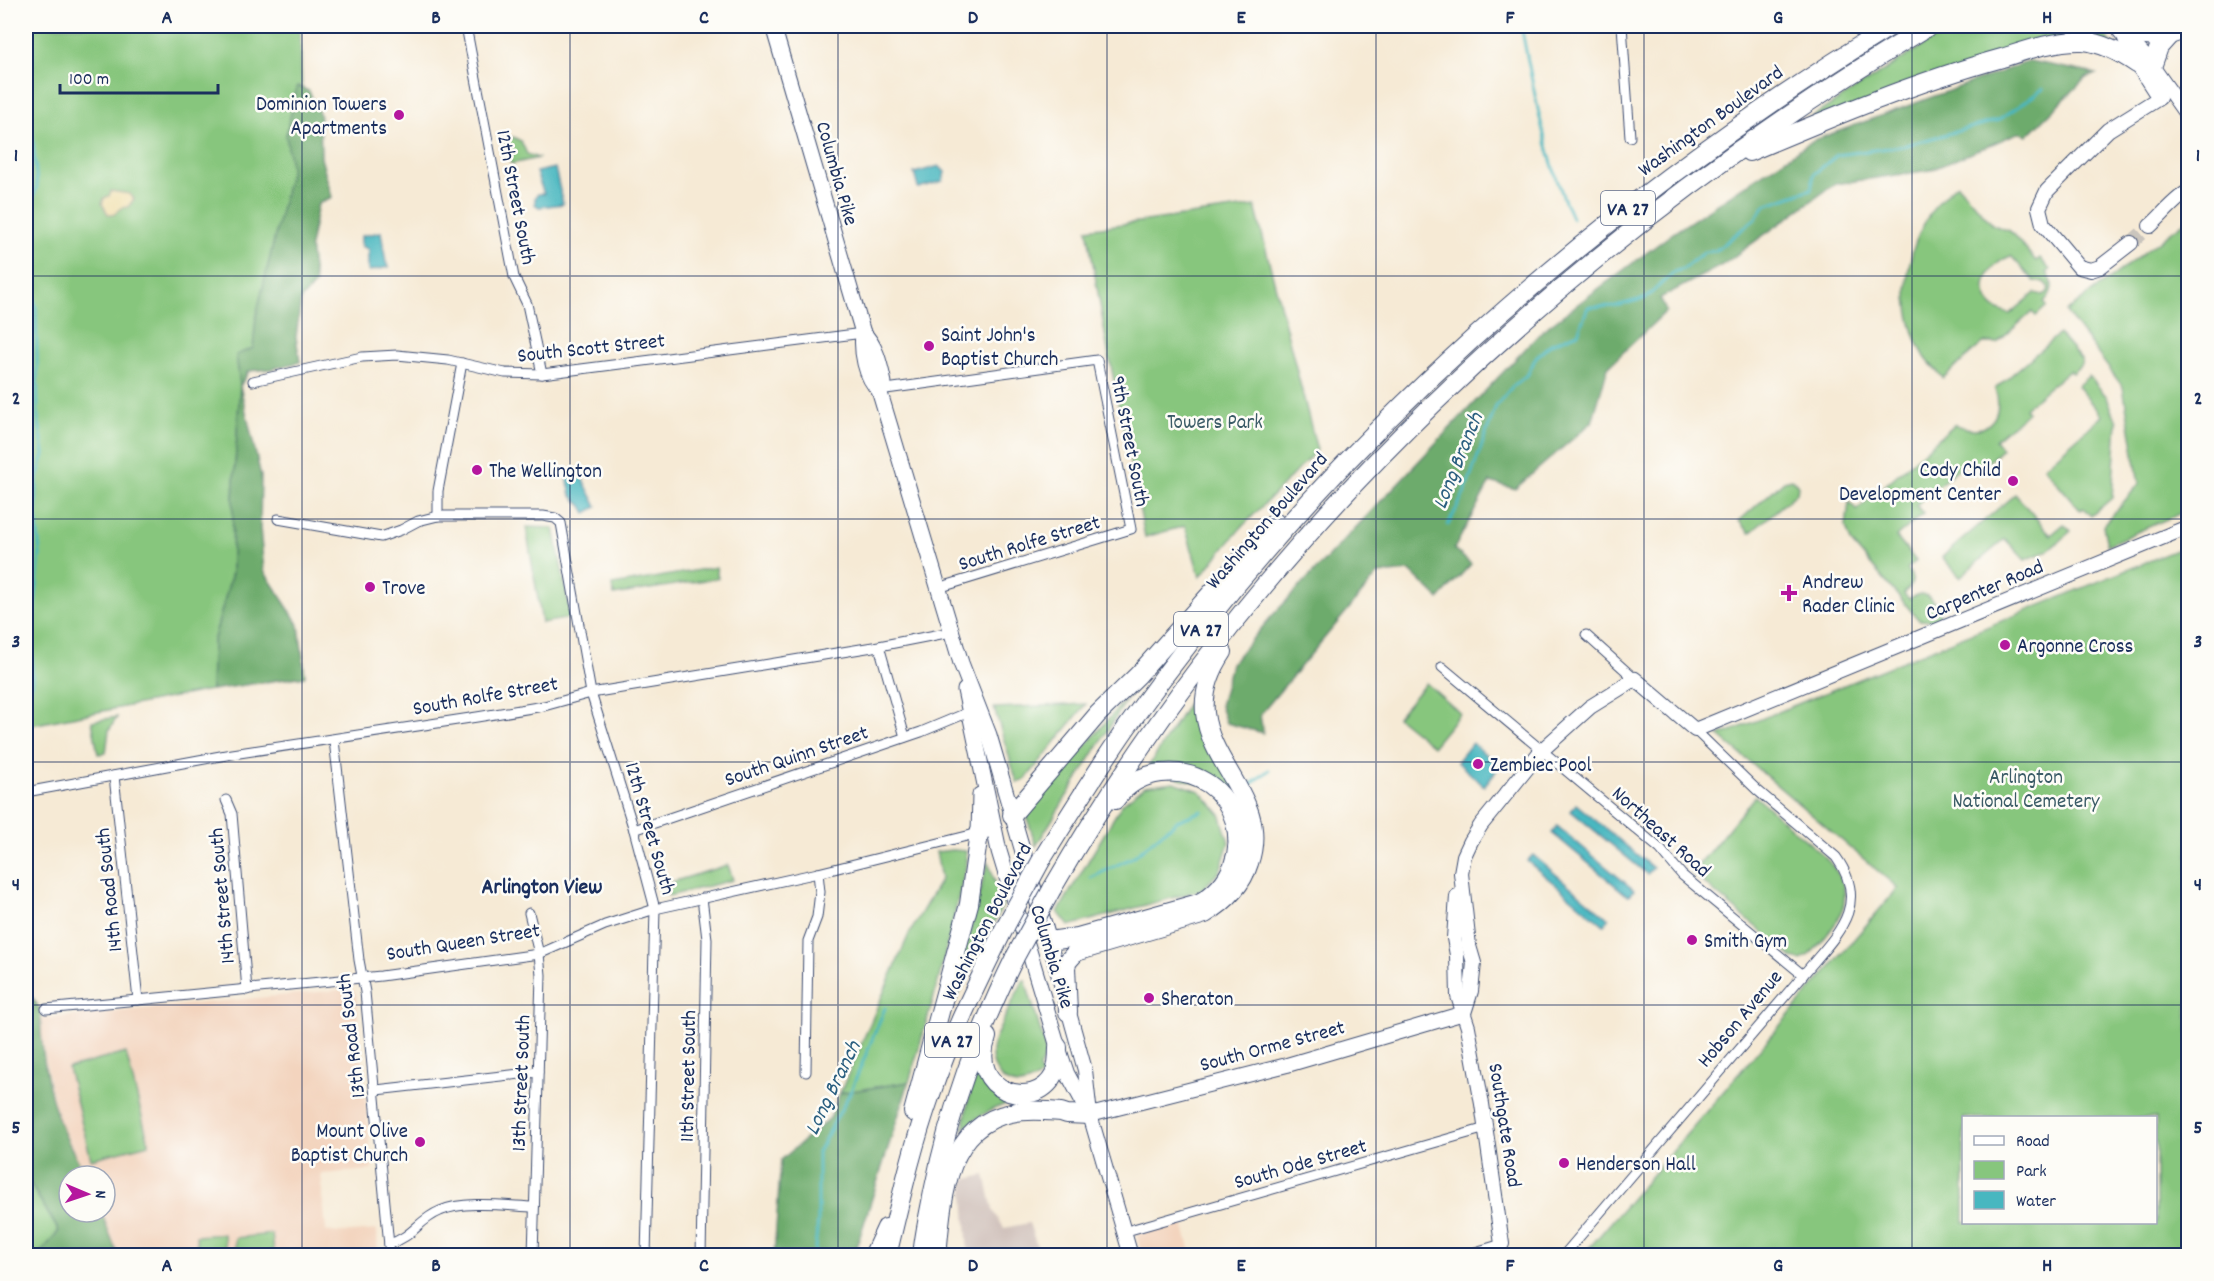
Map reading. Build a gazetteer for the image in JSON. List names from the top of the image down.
{
  "streets": {
    "highway": ["Washington Boulevard", "VA 27"],
    "main road": ["Columbia Pike", "South Queen Street"],
    "street": [
      "12th Street South",
      "South Scott Street",
      "9th Street South",
      "South Rolfe Street",
      "Carpenter Road",
      "South Quinn Street",
      "Northeast Road",
      "14th Road South",
      "14th Street South",
      "Hobson Avenue",
      "13th Road South",
      "South Orme Street",
      "11th Street South",
      "13th Street South",
      "Southgate Road",
      "South Ode Street"
    ]
  },
  "crossings": [
    ["Washington Boulevard", "VA 27"],
    ["Columbia Pike", "South Scott Street"],
    ["Columbia Pike", "9th Street South"],
    ["Columbia Pike", "South Rolfe Street"],
    ["Columbia Pike", "South Quinn Street"],
    ["Columbia Pike", "South Queen Street"],
    ["Columbia Pike", "South Orme Street"],
    ["Columbia Pike", "South Ode Street"],
    ["12th Street South", "South Scott Street"],
    ["12th Street South", "South Rolfe Street"],
    ["12th Street South", "South Quinn Street"],
    ["12th Street South", "South Queen Street"],
    ["9th Street South", "South Rolfe Street"],
    ["South Rolfe Street", "14th Road South"],
    ["South Rolfe Street", "13th Road South"],
    ["Carpenter Road", "Hobson Avenue"],
    ["Northeast Road", "Hobson Avenue"],
    ["Northeast Road", "Southgate Road"],
    ["14th Road South", "South Queen Street"],
    ["14th Street South", "South Queen Street"],
    ["South Queen Street", "13th Road South"],
    ["South Queen Street", "11th Street South"],
    ["South Queen Street", "13th Street South"],
    ["Hobson Avenue", "Southgate Road"],
    ["South Orme Street", "Southgate Road"],
    ["Southgate Road", "South Ode Street"]
  ],
  "districts": ["Arlington View"],
  "water": ["Long Branch"],
  "parks": ["Towers Park", "Arlington National Cemetery"],
  "places": {
    "other": [
      "Dominion Towers Apartments",
      "Saint John's Baptist Church",
      "The Wellington",
      "Cody Child Development Center",
      "Trove",
      "Argonne Cross",
      "Zembiec Pool",
      "Smith Gym",
      "Sheraton",
      "Mount Olive Baptist Church",
      "Henderson Hall"
    ],
    "health": ["Andrew Rader Clinic"]
  },
  "legend": ["Road", "Park", "Water"],
  "scale_bar": "100 m",
  "north": "right",
  "grid": {
    "columns": [
      "A",
      "B",
      "C",
      "D",
      "E",
      "F",
      "G",
      "H"
    ],
    "rows": [
      "1",
      "2",
      "3",
      "4",
      "5"
    ]
  }
}
